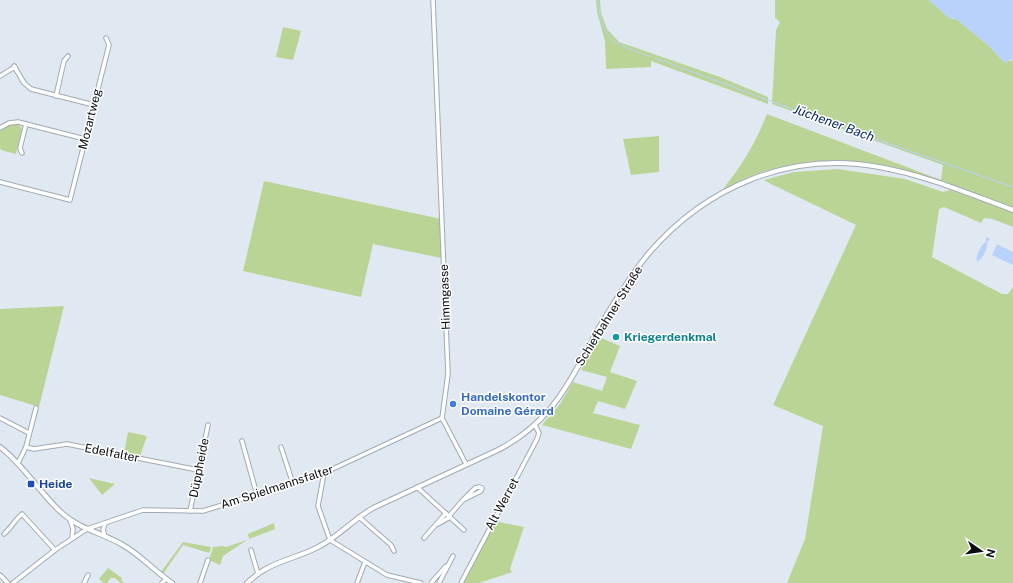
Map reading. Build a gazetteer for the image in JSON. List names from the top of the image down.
{
  "streets": {
    "street": [
      "Mozartweg",
      "Himmgasse",
      "Schiefbahner Straße",
      "Edelfalter",
      "Düppheide",
      "Am Spielmannsfalter",
      "Alt Werret"
    ]
  },
  "crossings": [
    ["Himmgasse", "Am Spielmannsfalter"],
    ["Schiefbahner Straße", "Alt Werret"],
    ["Edelfalter", "Düppheide"],
    ["Düppheide", "Am Spielmannsfalter"]
  ],
  "water": ["Jüchener Bach"],
  "places": {
    "other": ["Kriegerdenkmal", "Handelskontor Domaine Gérard"],
    "transit": ["Heide"]
  },
  "north": "right"
}
